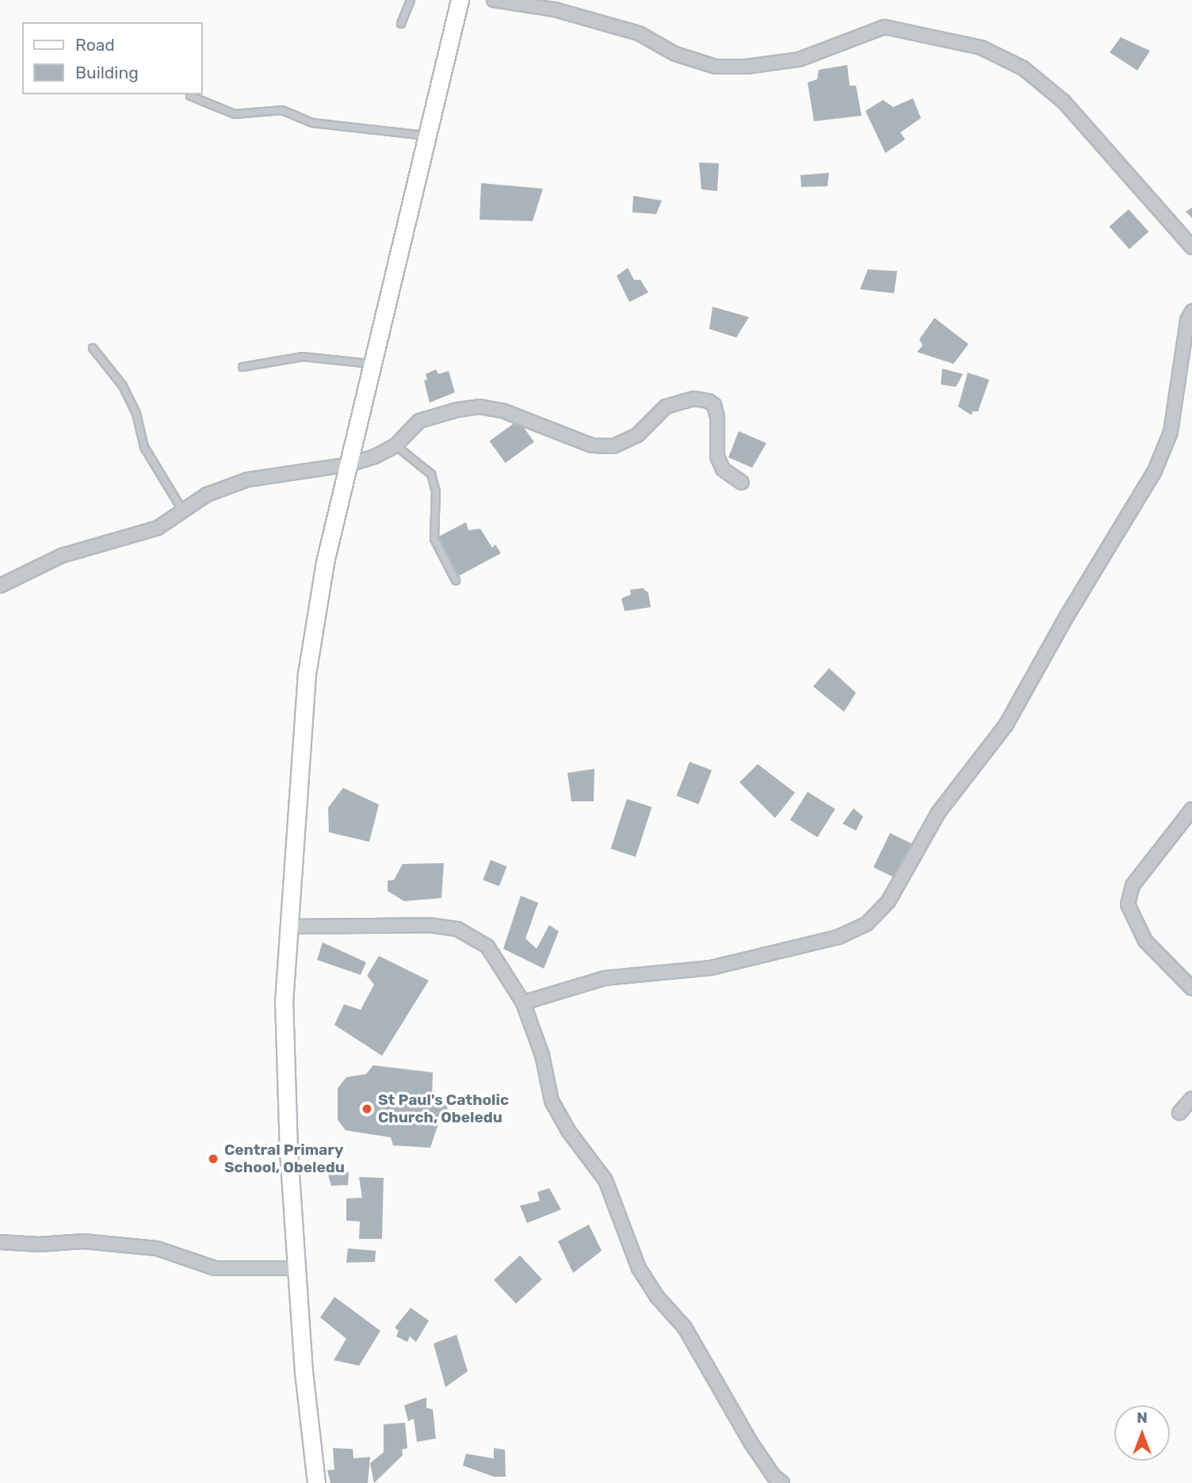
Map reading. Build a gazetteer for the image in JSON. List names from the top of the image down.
{
  "places": ["St Paul's Catholic Church, Obeledu", "Central Primary School, Obeledu"],
  "legend": ["Road", "Building"],
  "north": "top"
}
